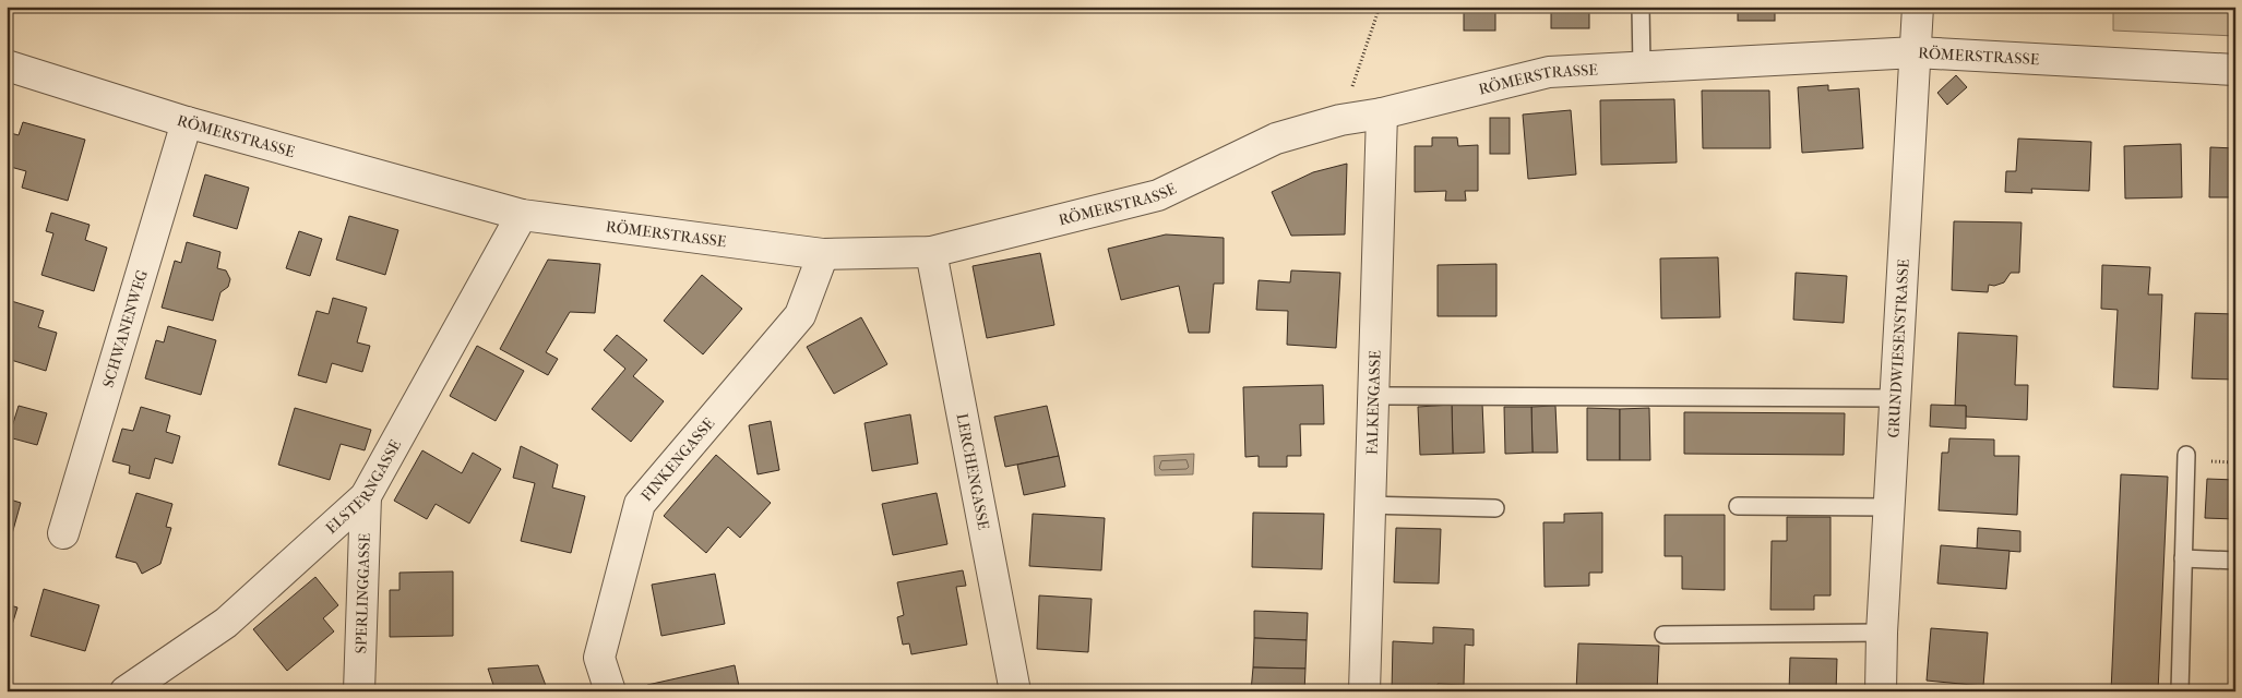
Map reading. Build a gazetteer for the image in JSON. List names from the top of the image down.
{
  "streets": {
    "street": [
      "RÖMERSTRASSE",
      "SCHWANENWEG",
      "GRUNDWIESENSTRASSE",
      "FALKENGASSE",
      "FINKENGASSE",
      "LERCHENGASSE",
      "ELSTERNGASSE",
      "SPERLINGGASSE"
    ]
  },
  "crossings": [
    ["RÖMERSTRASSE", "SCHWANENWEG"],
    ["RÖMERSTRASSE", "GRUNDWIESENSTRASSE"],
    ["RÖMERSTRASSE", "FALKENGASSE"],
    ["RÖMERSTRASSE", "FINKENGASSE"],
    ["RÖMERSTRASSE", "LERCHENGASSE"],
    ["RÖMERSTRASSE", "ELSTERNGASSE"],
    ["ELSTERNGASSE", "SPERLINGGASSE"]
  ]
}
